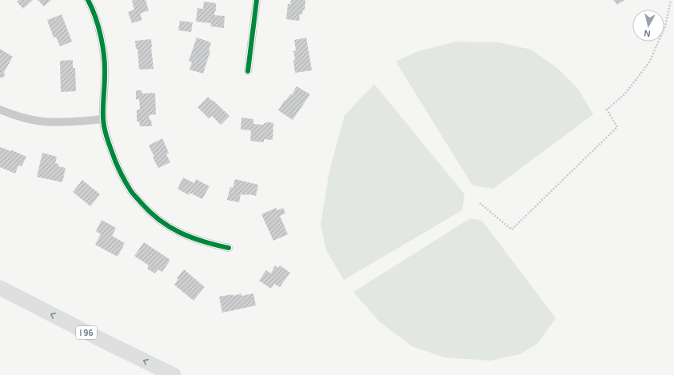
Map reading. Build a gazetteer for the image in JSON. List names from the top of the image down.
{
  "streets": {
    "highway": ["I 96"]
  },
  "north": "bottom"
}
